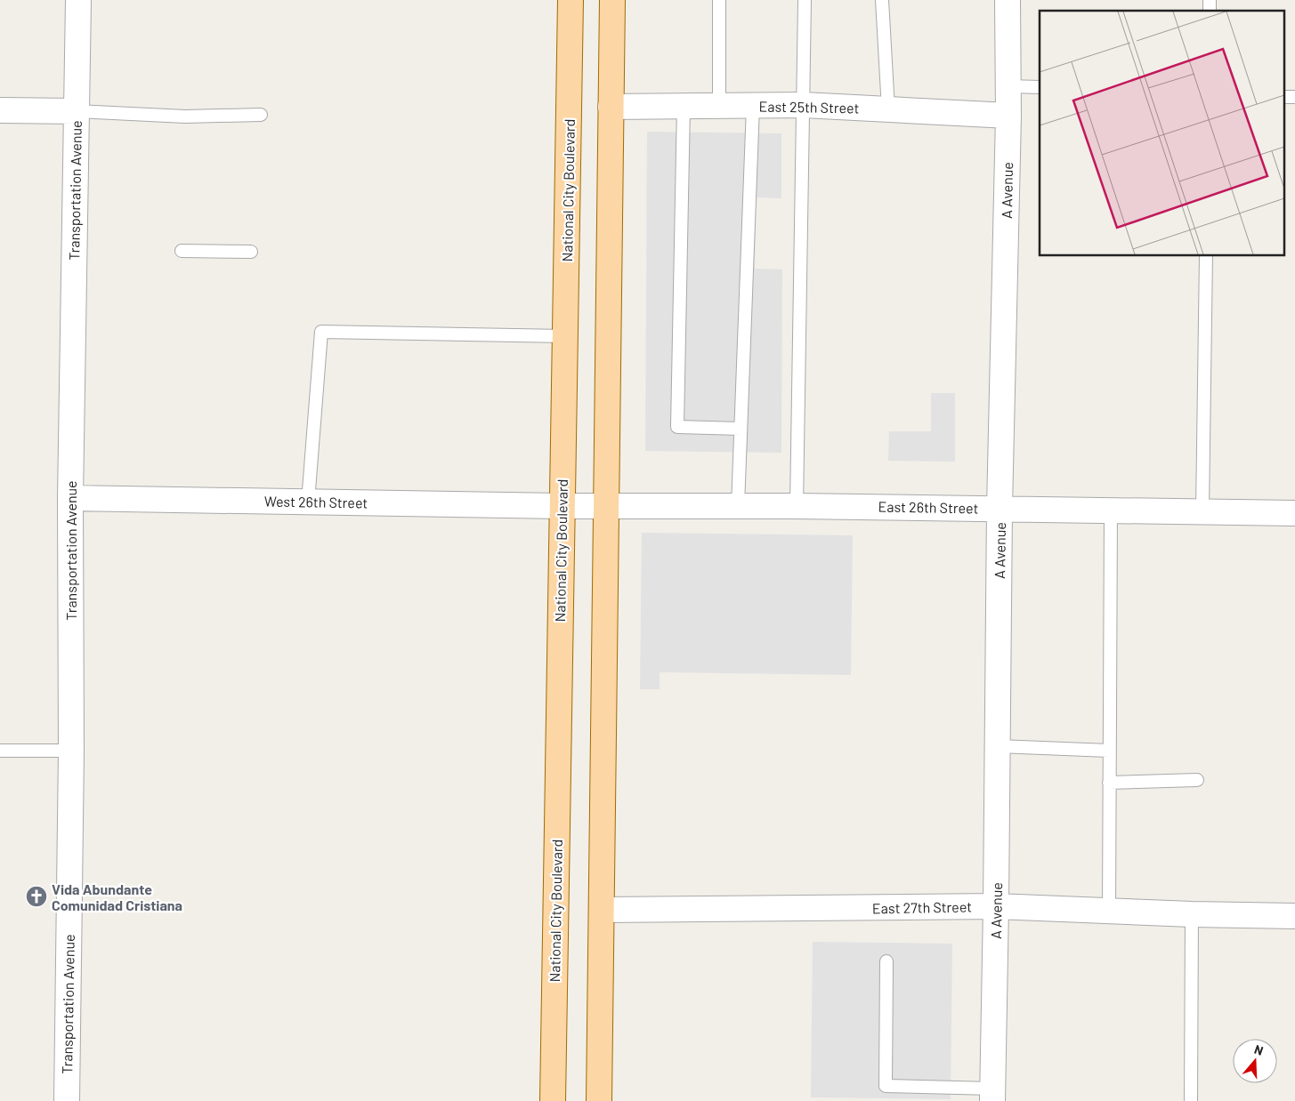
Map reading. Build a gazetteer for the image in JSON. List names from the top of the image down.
{
  "streets": {
    "main road": ["National City Boulevard"],
    "street": [
      "East 25th Street",
      "Transportation Avenue",
      "A Avenue",
      "West 26th Street",
      "East 26th Street",
      "East 27th Street"
    ]
  },
  "crossings": [
    ["East 25th Street", "A Avenue"],
    ["Transportation Avenue", "West 26th Street"],
    ["National City Boulevard", "West 26th Street"],
    ["National City Boulevard", "East 26th Street"],
    ["A Avenue", "East 26th Street"],
    ["A Avenue", "East 27th Street"],
    ["West 26th Street", "East 26th Street"]
  ],
  "places": {
    "church": ["Vida Abundante Comunidad Cristiana"]
  },
  "north": "top"
}
